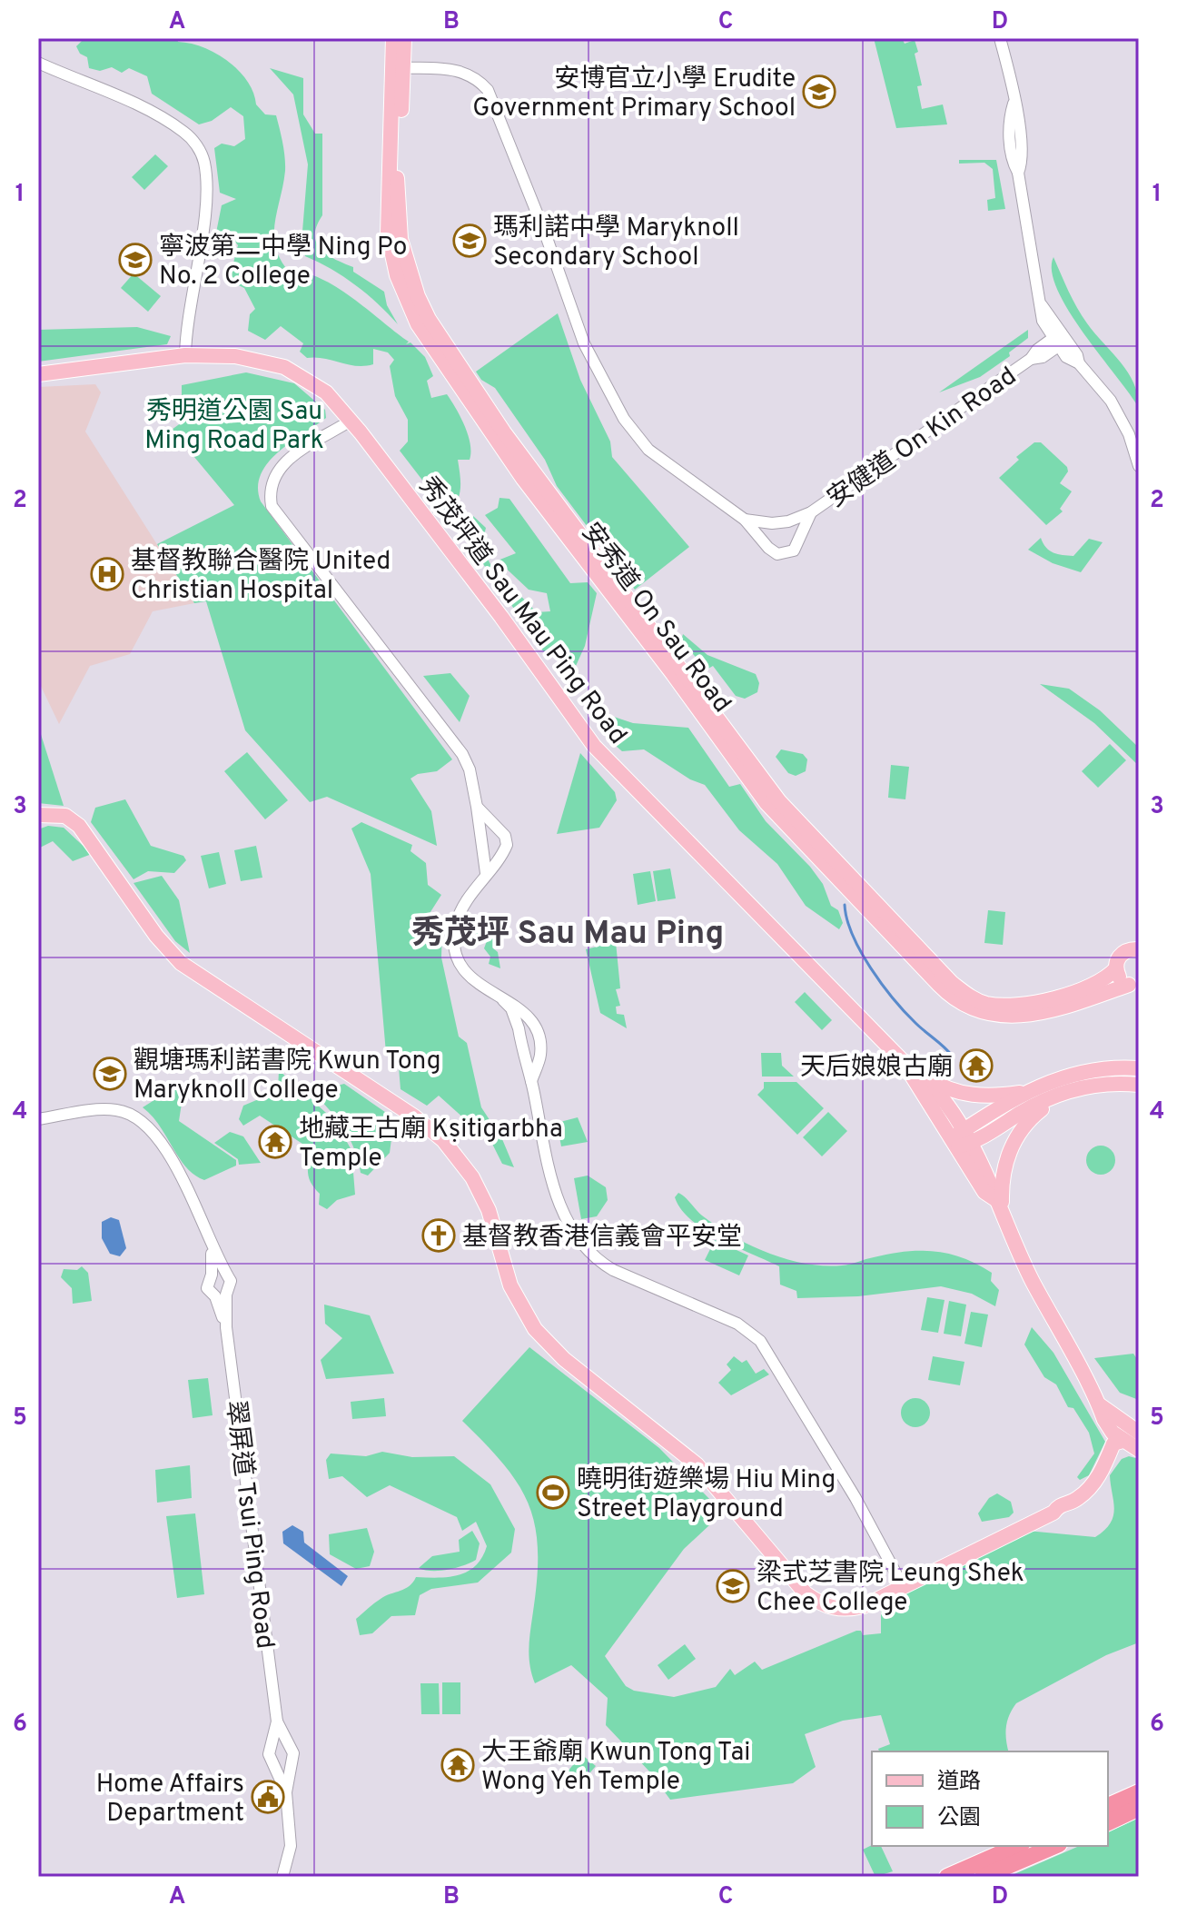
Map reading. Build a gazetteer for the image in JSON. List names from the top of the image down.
{
  "streets": {
    "main road": ["秀茂坪道 Sau Mau Ping Road", "安秀道 On Sau Road"],
    "street": ["安健道 On Kin Road", "翠屏道 Tsui Ping Road"]
  },
  "crossings": [
    ["安健道 On Kin Road", "安秀道 On Sau Road"]
  ],
  "districts": ["秀茂坪 Sau Mau Ping"],
  "parks": ["秀明道公園 Sau Ming Road Park"],
  "places": {
    "school or university": [
      "安博官立小學 Erudite Government Primary School",
      "瑪利諾中學 Maryknoll Secondary School",
      "寧波第二中學 Ning Po No. 2 College",
      "觀塘瑪利諾書院 Kwun Tong Maryknoll College",
      "梁式芝書院 Leung Shek Chee College"
    ],
    "hospital": ["基督教聯合醫院 United Christian Hospital"],
    "temple": ["天后娘娘古廟", "地藏王古廟 Kṣitigarbha Temple", "大王爺廟 Kwun Tong Tai Wong Yeh Temple"],
    "church": ["基督教香港信義會平安堂"],
    "sports": ["曉明街遊樂場 Hiu Ming Street Playground"],
    "public building": ["Home Affairs Department"]
  },
  "legend": ["道路", "公園"],
  "grid": {
    "columns": [
      "A",
      "B",
      "C",
      "D"
    ],
    "rows": [
      "1",
      "2",
      "3",
      "4",
      "5",
      "6"
    ]
  }
}
